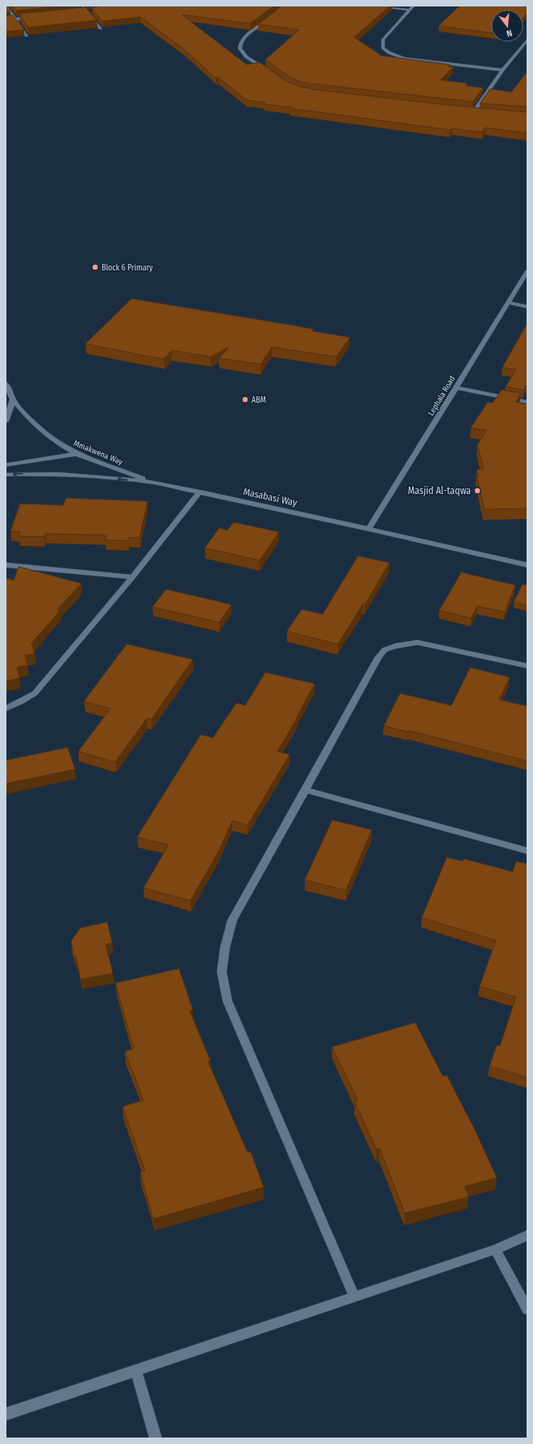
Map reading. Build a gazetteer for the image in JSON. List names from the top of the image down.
{
  "streets": {
    "street": ["Lephala Road", "Mmakwena Way", "Masabasi Way"]
  },
  "crossings": [
    ["Lephala Road", "Masabasi Way"],
    ["Mmakwena Way", "Masabasi Way"]
  ],
  "places": ["Block 6 Primary", "ABM", "Masjid Al-taqwa"],
  "north": "bottom"
}
